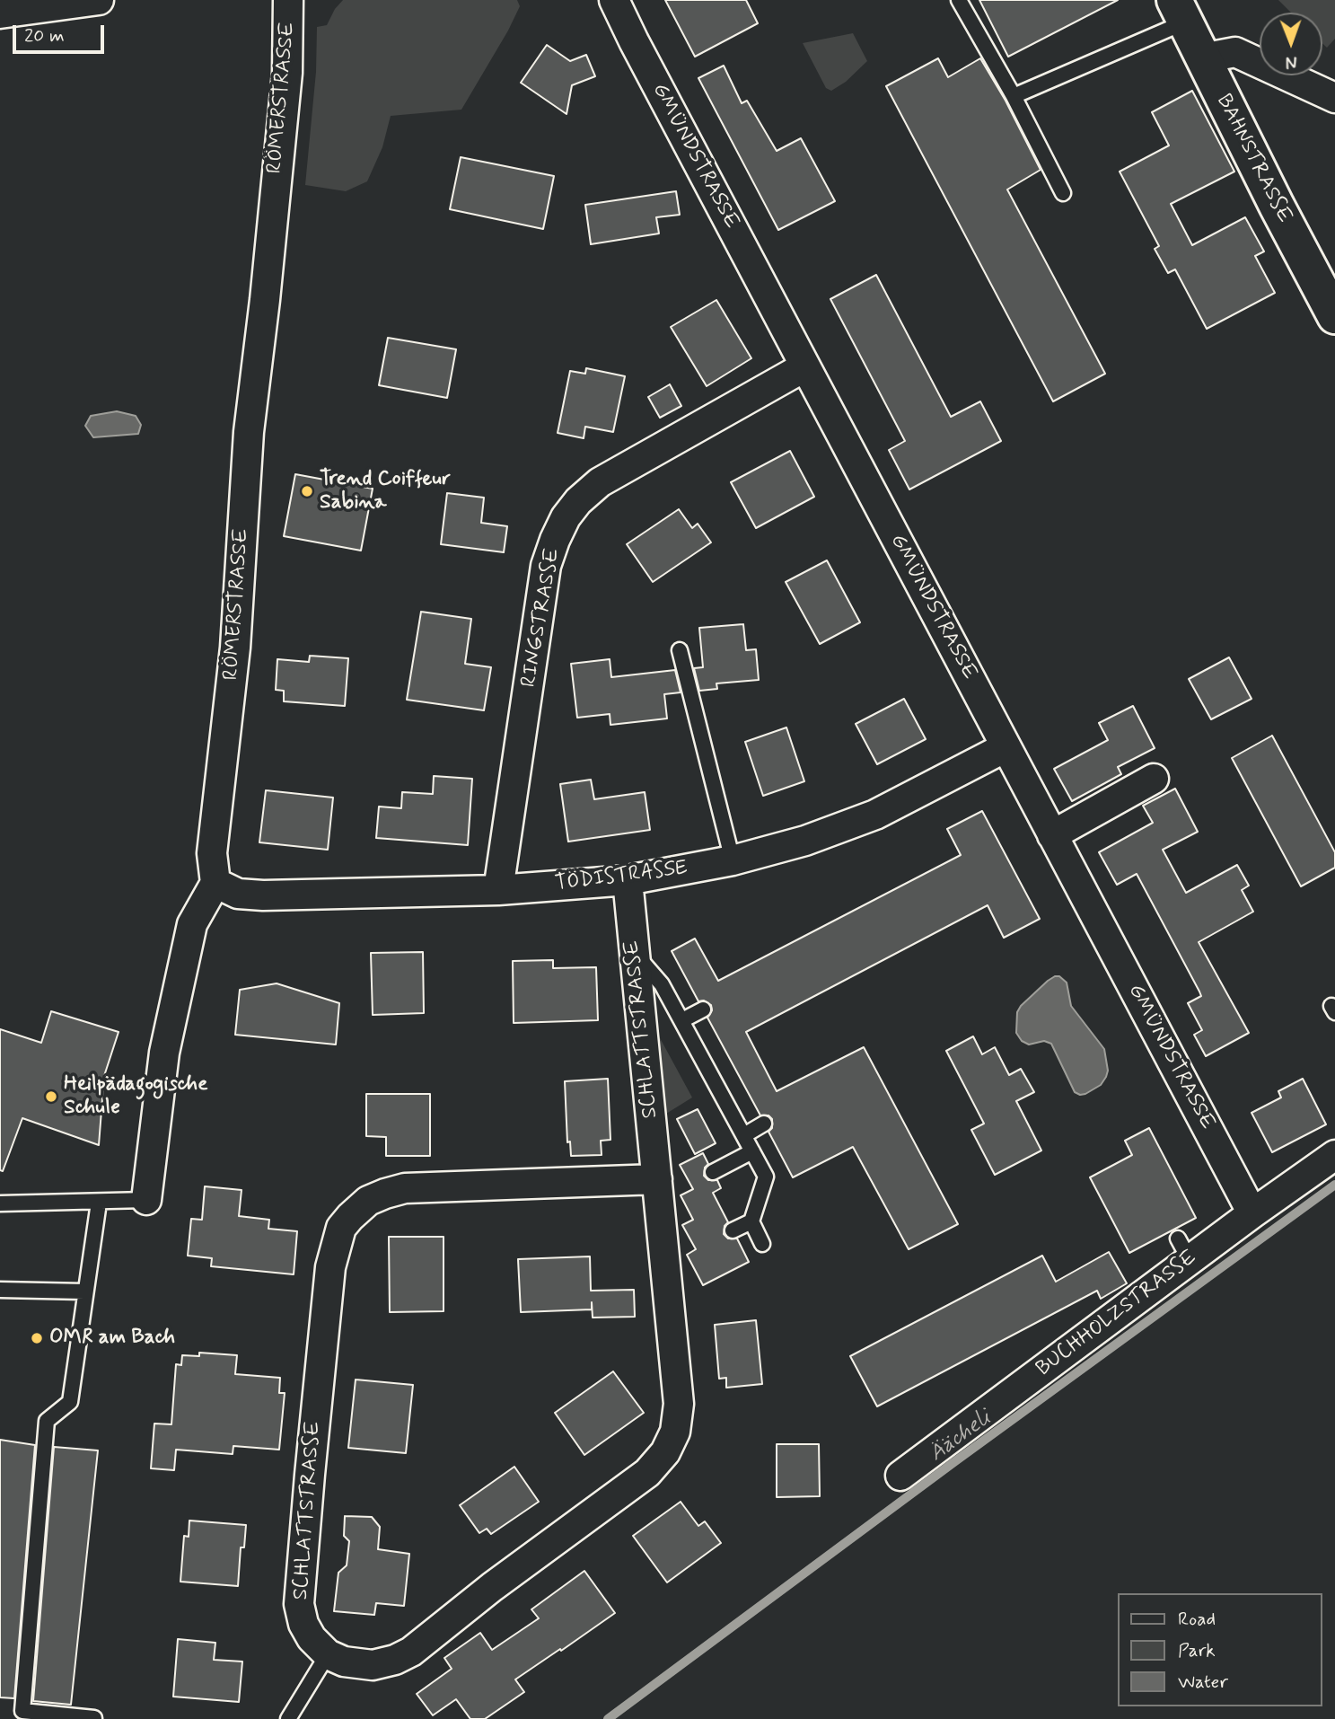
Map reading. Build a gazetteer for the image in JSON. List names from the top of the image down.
{
  "streets": {
    "main road": ["BAHNSTRASSE"],
    "street": [
      "RÖMERSTRASSE",
      "GMÜNDSTRASSE",
      "RINGSTRASSE",
      "TÖDISTRASSE",
      "SCHLATTSTRASSE",
      "BUCHHOLZSTRASSE"
    ]
  },
  "crossings": [
    ["RÖMERSTRASSE", "TÖDISTRASSE"],
    ["GMÜNDSTRASSE", "RINGSTRASSE"],
    ["GMÜNDSTRASSE", "TÖDISTRASSE"],
    ["GMÜNDSTRASSE", "BUCHHOLZSTRASSE"],
    ["RINGSTRASSE", "TÖDISTRASSE"],
    ["TÖDISTRASSE", "SCHLATTSTRASSE"]
  ],
  "water": ["Äächeli"],
  "places": ["Trend Coiffeur Sabina", "Heilpädagogische Schule", "OMR am Bach"],
  "legend": ["Road", "Park", "Water"],
  "scale_bar": "20 m",
  "north": "bottom"
}
